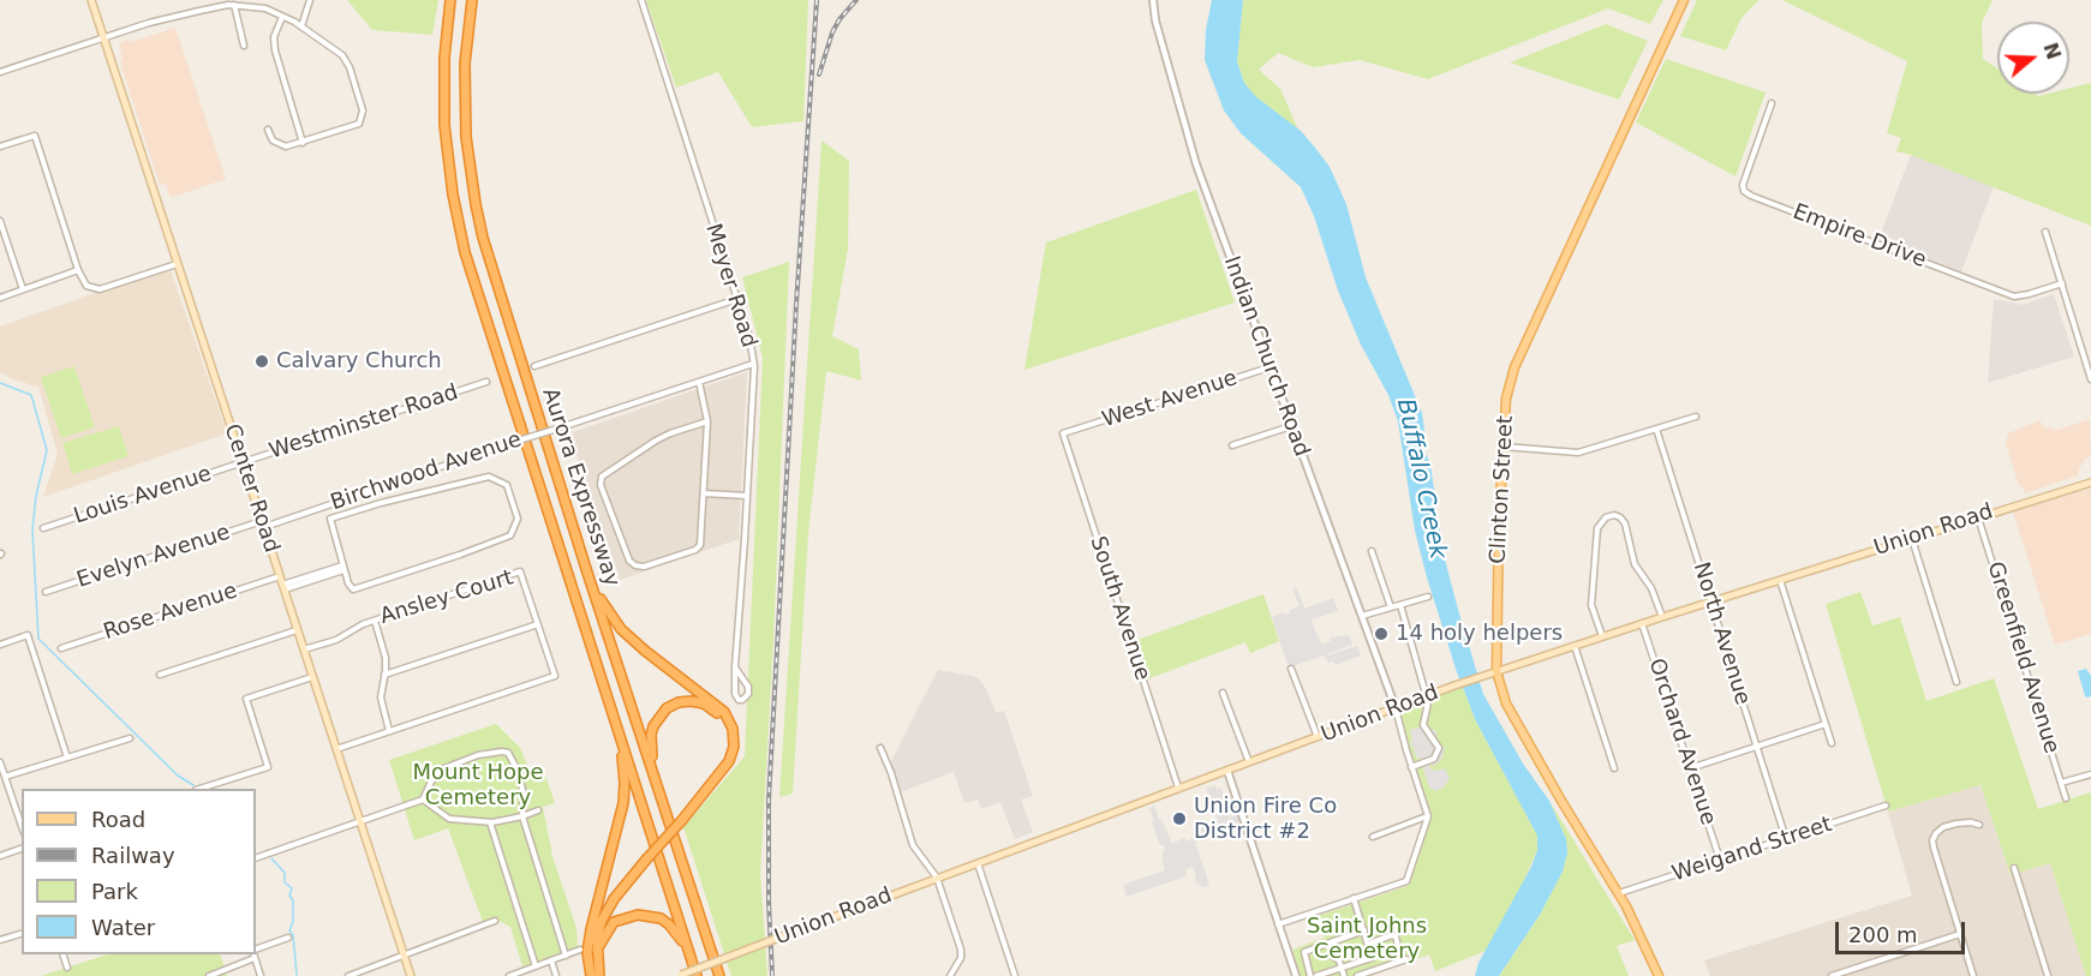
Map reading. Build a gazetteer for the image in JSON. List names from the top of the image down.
{
  "streets": {
    "highway": ["Aurora Expressway"],
    "main road": ["Center Road", "Clinton Street", "Union Road"],
    "street": [
      "Empire Drive",
      "Meyer Road",
      "Indian Church Road",
      "West Avenue",
      "Westminster Road",
      "Birchwood Avenue",
      "Louis Avenue",
      "Evelyn Avenue",
      "Ansley Court",
      "South Avenue",
      "Rose Avenue",
      "North Avenue",
      "Greenfield Avenue",
      "Orchard Avenue",
      "Weigand Street"
    ]
  },
  "crossings": [
    ["Meyer Road", "Birchwood Avenue"],
    ["Indian Church Road", "West Avenue"],
    ["Indian Church Road", "Union Road"],
    ["West Avenue", "South Avenue"],
    ["Westminster Road", "Center Road"],
    ["Westminster Road", "Louis Avenue"],
    ["Birchwood Avenue", "Center Road"],
    ["Birchwood Avenue", "Evelyn Avenue"],
    ["Center Road", "Louis Avenue"],
    ["Center Road", "Evelyn Avenue"],
    ["Center Road", "Ansley Court"],
    ["Center Road", "Rose Avenue"],
    ["Clinton Street", "Union Road"],
    ["Clinton Street", "Weigand Street"],
    ["Union Road", "South Avenue"],
    ["Union Road", "North Avenue"],
    ["Union Road", "Greenfield Avenue"],
    ["Union Road", "Orchard Avenue"],
    ["North Avenue", "Weigand Street"],
    ["Orchard Avenue", "Weigand Street"]
  ],
  "water": ["Buffalo Creek"],
  "parks": ["Mount Hope Cemetery", "Saint Johns Cemetery"],
  "places": ["Calvary Church", "14 holy helpers", "Union Fire Co District #2"],
  "legend": [
    "Road",
    "Railway",
    "Park",
    "Water"
  ],
  "scale_bar": "200 m",
  "north": "right"
}
